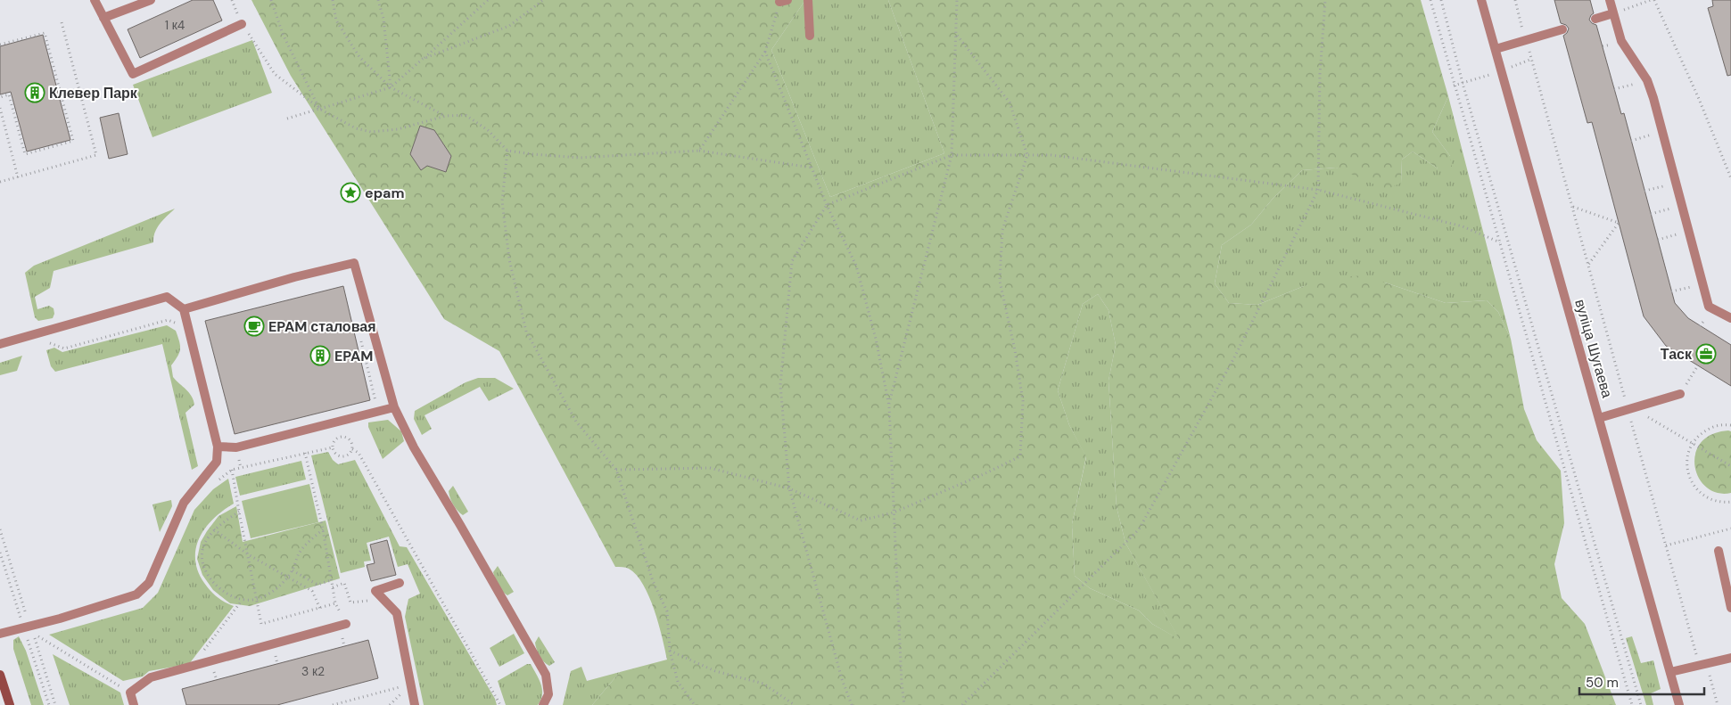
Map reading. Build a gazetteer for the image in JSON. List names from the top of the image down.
{
  "streets": {
    "street": ["вуліца Шугаева"]
  },
  "places": {
    "building": ["Клевер Парк", "EPAM"],
    "place": ["epam"],
    "cafe": ["EPAM сталовая"],
    "office": ["Таск"]
  },
  "house_numbers": ["1 к4", "3 к2"],
  "scale_bar": "50 m"
}
